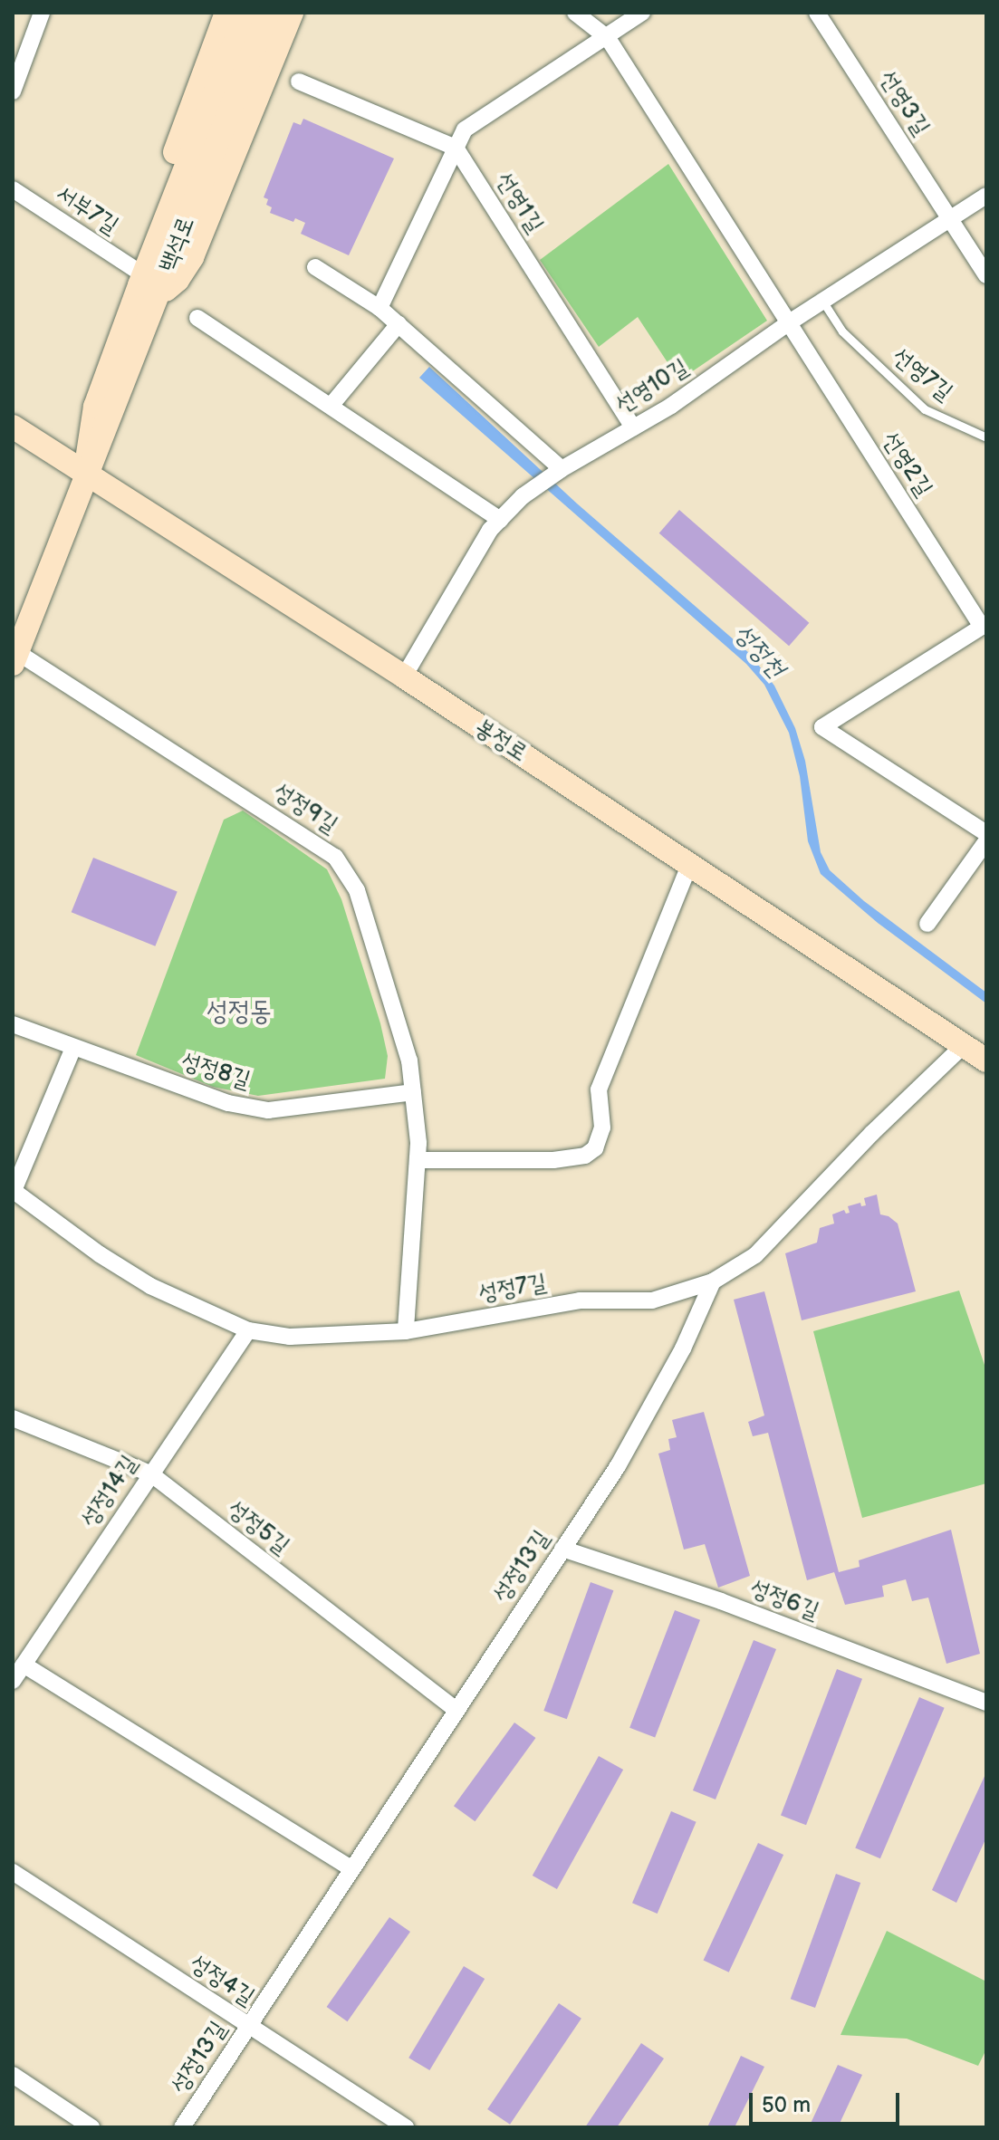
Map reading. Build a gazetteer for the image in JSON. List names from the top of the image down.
{
  "streets": {
    "main road": ["백석로", "봉정로"],
    "street": [
      "선영3길",
      "선영1길",
      "서부7길",
      "선영10길",
      "선영2길",
      "성정9길",
      "성정8길",
      "성정7길",
      "성정14길",
      "성정5길",
      "성정13길",
      "성정6길",
      "성정4길"
    ],
    "lane": ["선영7길"]
  },
  "crossings": [
    ["선영3길", "선영10길"],
    ["선영1길", "선영10길"],
    ["서부7길", "백석로"],
    ["백석로", "봉정로"],
    ["백석로", "성정9길"],
    ["선영7길", "선영10길"],
    ["선영10길", "선영2길"],
    ["선영10길", "봉정로"],
    ["봉정로", "성정7길"],
    ["성정9길", "성정8길"],
    ["성정9길", "성정7길"],
    ["성정7길", "성정14길"],
    ["성정7길", "성정13길"],
    ["성정14길", "성정5길"],
    ["성정5길", "성정13길"],
    ["성정13길", "성정6길"],
    ["성정13길", "성정4길"]
  ],
  "districts": ["성정동"],
  "water": ["성정천"],
  "scale_bar": "50 m"
}
